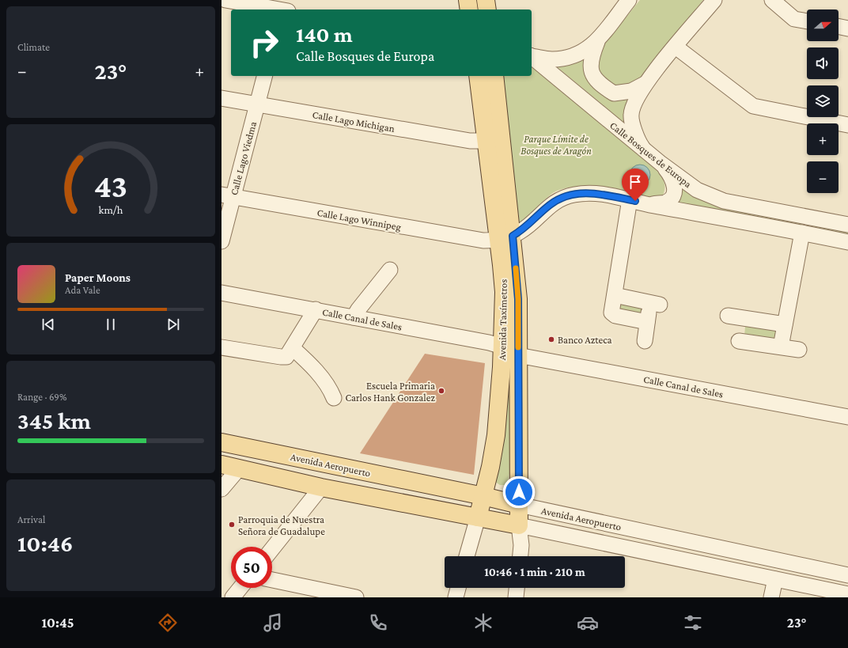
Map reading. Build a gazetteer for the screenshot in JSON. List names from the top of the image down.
{
  "streets": {
    "main road": ["Avenida Taxímetros", "Avenida Aeropuerto"],
    "street": [
      "Calle Lago Michigan",
      "Calle Bosques de Europa",
      "Calle Lago Viedma",
      "Calle Lago Winnipeg",
      "Calle Canal de Sales"
    ]
  },
  "crossings": [
    ["Calle Lago Michigan", "Calle Lago Viedma"],
    ["Calle Lago Michigan", "Avenida Taxímetros"],
    ["Calle Lago Viedma", "Calle Lago Winnipeg"],
    ["Calle Lago Winnipeg", "Avenida Taxímetros"],
    ["Calle Canal de Sales", "Avenida Taxímetros"],
    ["Avenida Taxímetros", "Avenida Aeropuerto"]
  ],
  "parks": ["Parque Límite de Bosques de Aragón"],
  "places": ["Banco Azteca", "Escuela Primaria Carlos Hank Gonzalez", "Parroquia de Nuestra Señora de Guadalupe"],
  "north": "right",
  "page": {
    "tile": [
      "Climate",
      ["Range · 69%", "345 km"],
      ["Arrival", "10:46"]
    ],
    "map_buttons": ["+", "−"],
    "turn": ["140 m", "Calle Bosques de Europa"],
    "heat": ["−", "23°", "+"],
    "song": ["Paper Moons", "Ada Vale"],
    "limit": "50",
    "trip": "10:46 · 1 min · 210 m",
    "tabs": ["10:45", "23°"],
    "gauge": ["43", "km/h"]
  }
}
